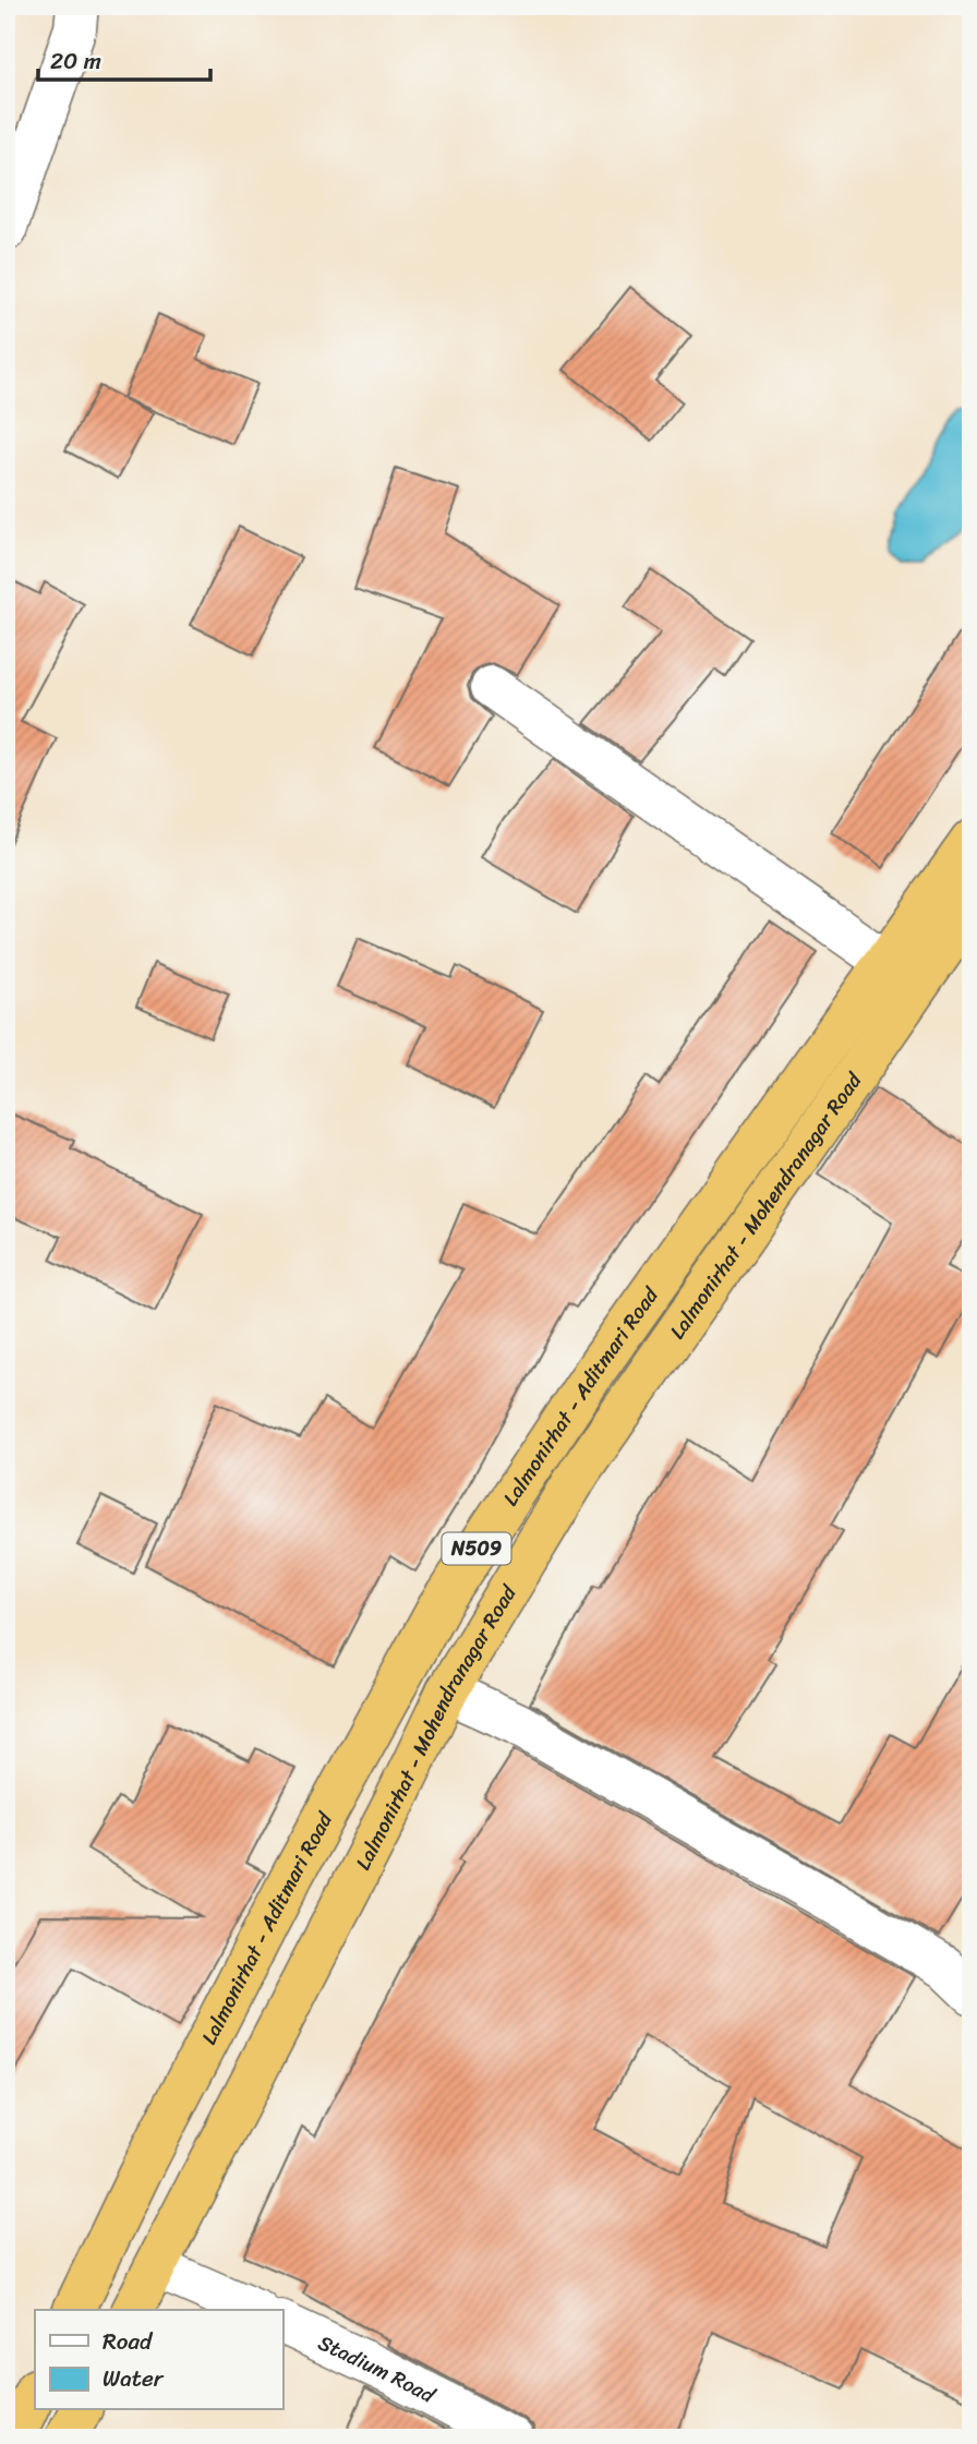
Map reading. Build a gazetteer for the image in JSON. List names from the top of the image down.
{
  "streets": {
    "highway": ["Lalmonirhat - Mohendranagar Road", "Lalmonirhat - Aditmari Road", "N509"],
    "street": ["Stadium Road"]
  },
  "legend": ["Road", "Water"],
  "scale_bar": "20 m"
}
